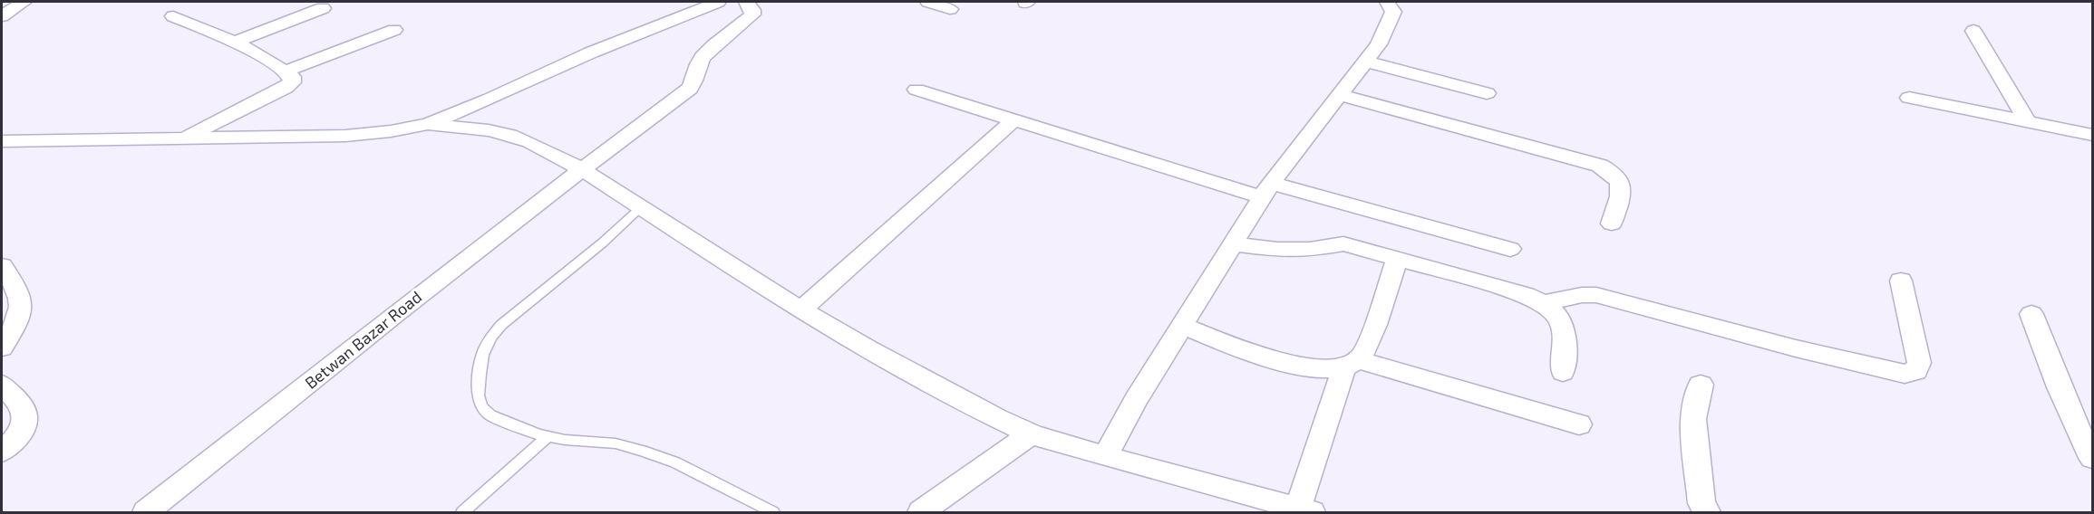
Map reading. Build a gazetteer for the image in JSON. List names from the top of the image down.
{
  "streets": {
    "street": ["Betwan Bazar Road"]
  }
}
